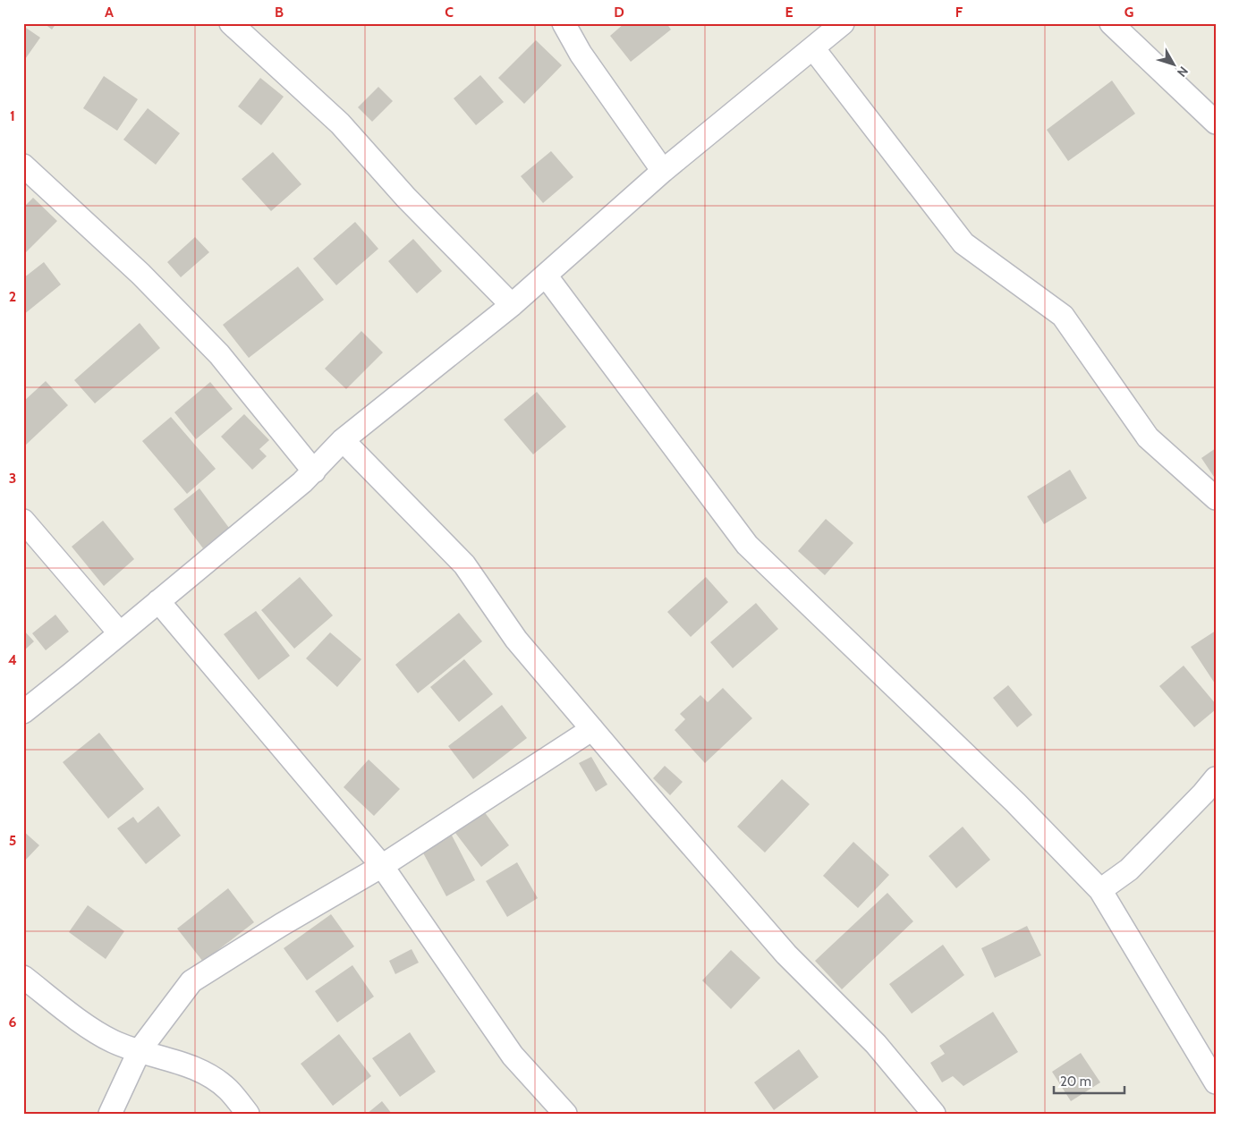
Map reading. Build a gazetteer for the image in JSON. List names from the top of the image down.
{
  "scale_bar": "20 m",
  "north": "bottom right",
  "grid": {
    "columns": [
      "A",
      "B",
      "C",
      "D",
      "E",
      "F",
      "G"
    ],
    "rows": [
      "1",
      "2",
      "3",
      "4",
      "5",
      "6"
    ]
  }
}
